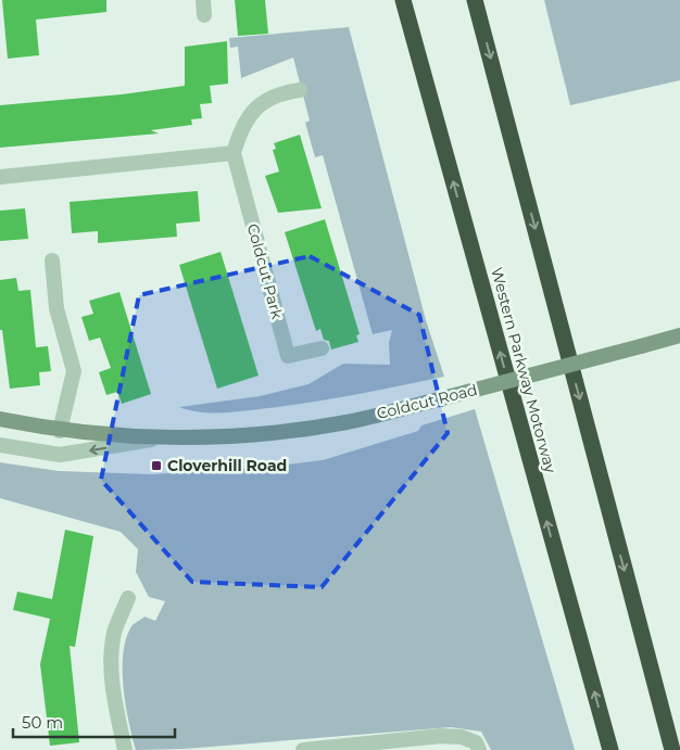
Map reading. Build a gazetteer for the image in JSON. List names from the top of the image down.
{
  "streets": {
    "highway": ["Western Parkway Motorway"],
    "main road": ["Coldcut Road"],
    "street": ["Coldcut Park"]
  },
  "places": {
    "transit": ["Cloverhill Road"]
  },
  "scale_bar": "50 m"
}
